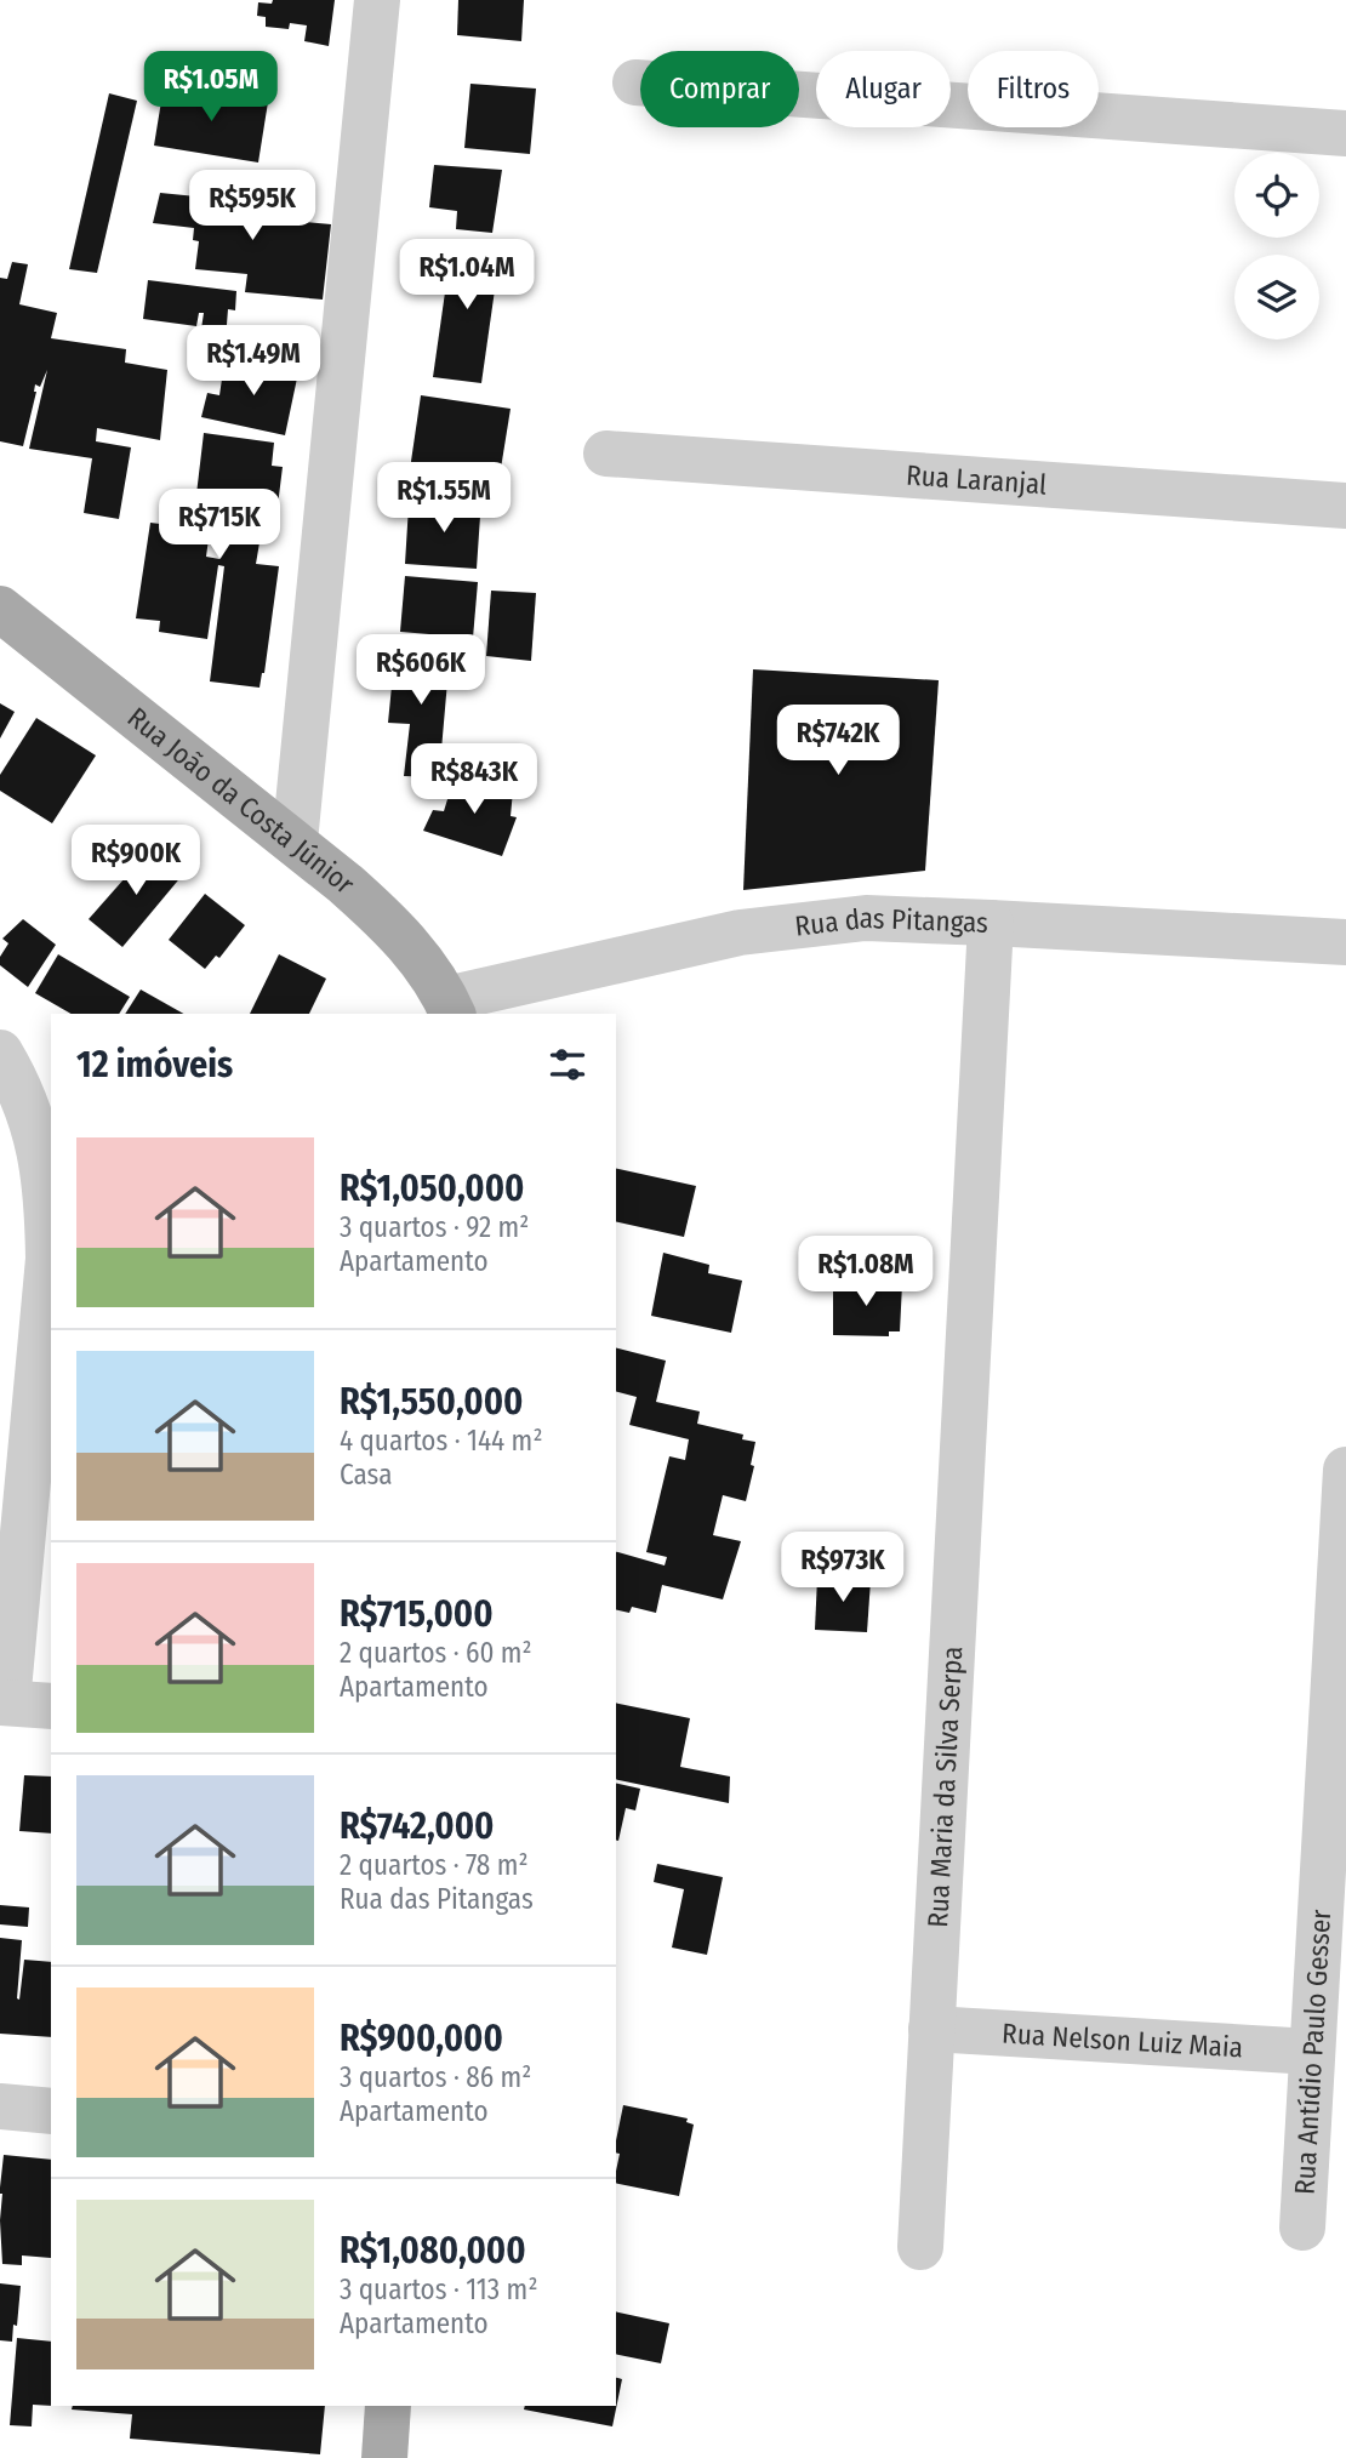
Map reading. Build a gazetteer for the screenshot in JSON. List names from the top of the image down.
{
  "streets": {
    "main road": ["Rua João da Costa Júnior"],
    "street": [
      "Rua Laranjal",
      "Rua das Pitangas",
      "Rua Maria da Silva Serpa",
      "Rua Nelson Luiz Maia",
      "Rua Antídio Paulo Gesser"
    ]
  },
  "crossings": [
    ["Rua João da Costa Júnior", "Rua das Pitangas"],
    ["Rua das Pitangas", "Rua Maria da Silva Serpa"],
    ["Rua Maria da Silva Serpa", "Rua Nelson Luiz Maia"],
    ["Rua Nelson Luiz Maia", "Rua Antídio Paulo Gesser"]
  ],
  "page": {
    "price": [
      "R$1.05M",
      "R$595K",
      "R$1.04M",
      "R$1.49M",
      "R$1.55M",
      "R$715K",
      "R$606K",
      "R$742K",
      "R$843K",
      "R$900K",
      "R$1.08M",
      "R$973K"
    ],
    "chip": ["Comprar", "Alugar", "Filtros"],
    "heading": "12 imóveis",
    "list": [
      {
        "name": "R$1,050,000",
        "note": "3 quartos · 92 m² · Apartamento"
      },
      {
        "name": "R$1,550,000",
        "note": "4 quartos · 144 m² · Casa"
      },
      {
        "name": "R$715,000",
        "note": "2 quartos · 60 m² · Apartamento"
      },
      {
        "name": "R$742,000",
        "note": "2 quartos · 78 m² · Rua das Pitangas"
      },
      {
        "name": "R$900,000",
        "note": "3 quartos · 86 m² · Apartamento"
      },
      {
        "name": "R$1,080,000",
        "note": "3 quartos · 113 m² · Apartamento"
      }
    ]
  }
}
